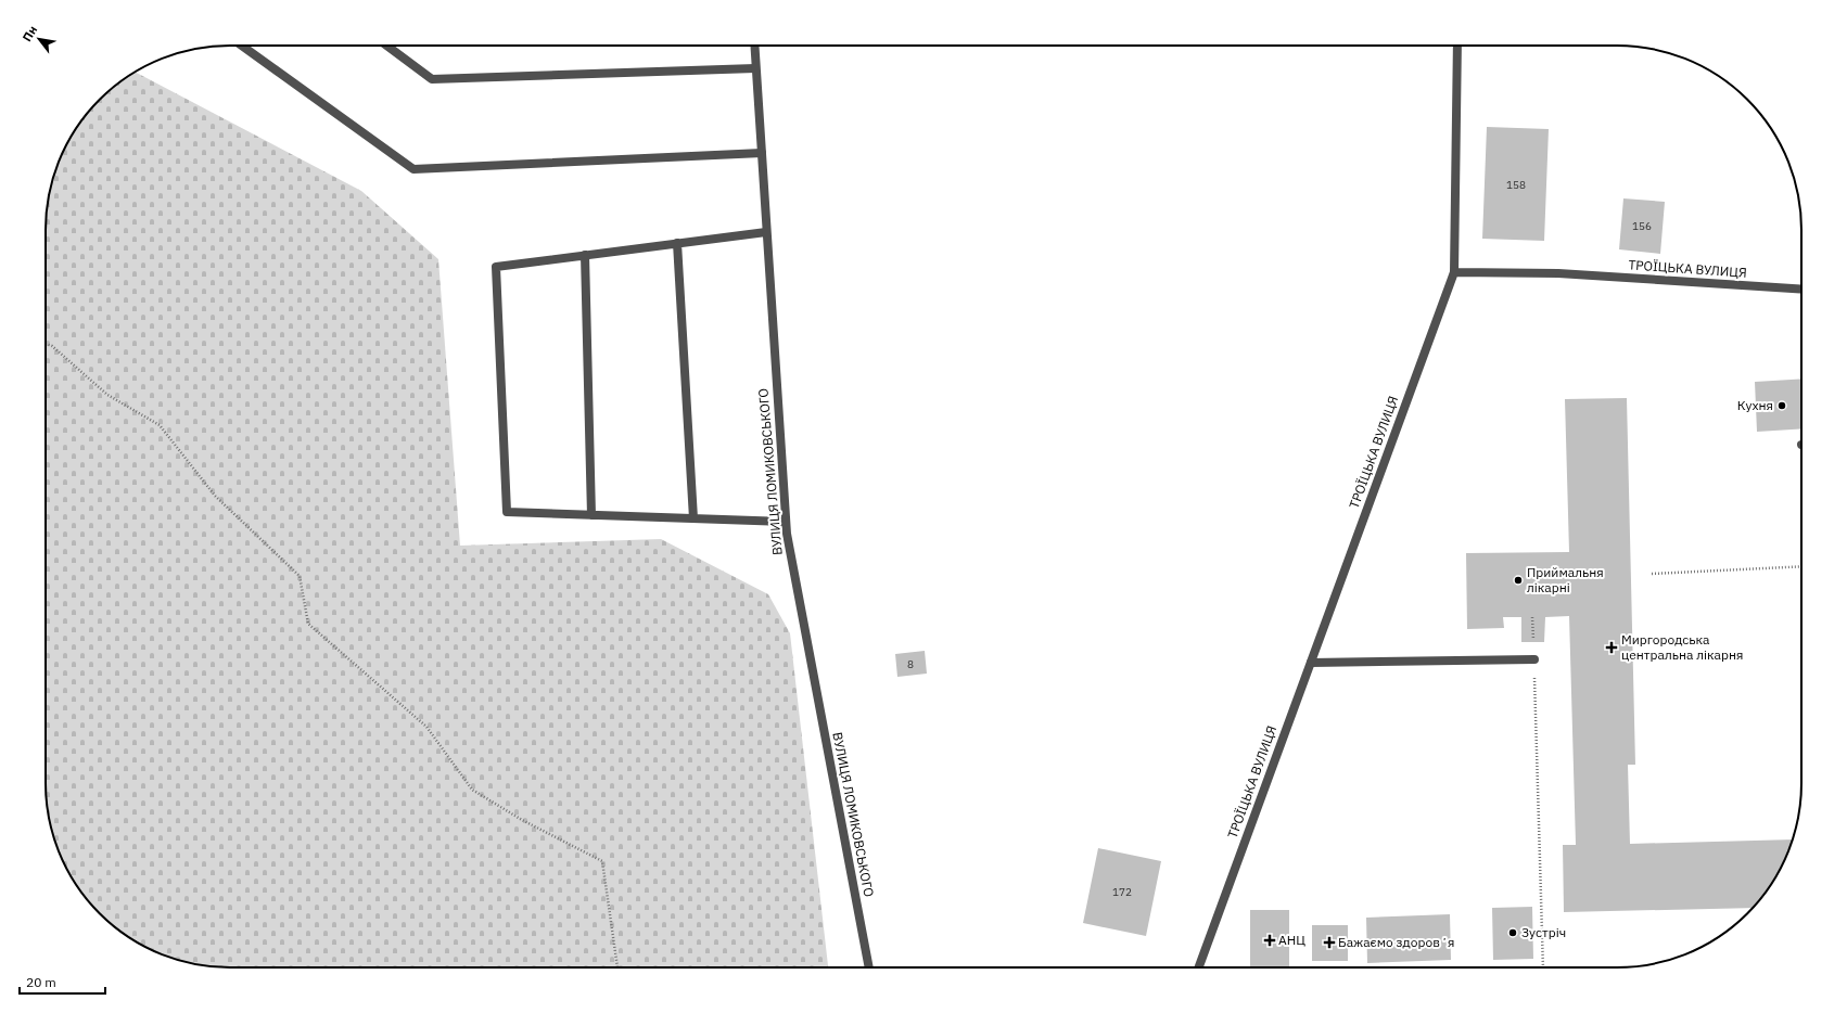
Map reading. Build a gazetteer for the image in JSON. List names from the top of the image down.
{
  "streets": {
    "street": ["ТРОЇЦЬКА ВУЛИЦЯ", "ВУЛИЦЯ ЛОМИКОВСЬКОГО"]
  },
  "places": {
    "other": ["Кухня", "Приймальня лікарні", "Зустріч"],
    "health": ["Миргородська центральна лікарня", "АНЦ", "Бажаємо здоровʼя"]
  },
  "house_numbers": [
    "158",
    "156",
    "8",
    "172"
  ],
  "scale_bar": "20 m",
  "north": "top left"
}
